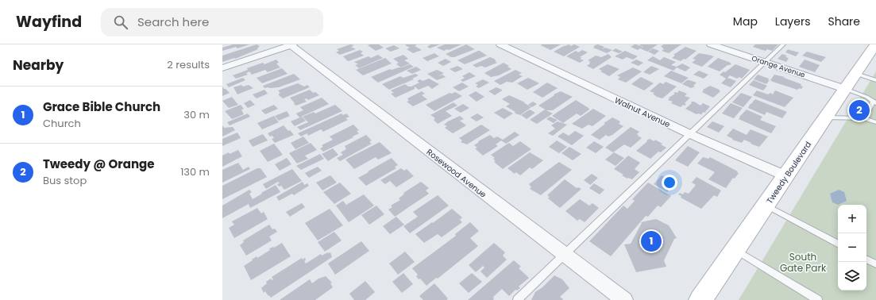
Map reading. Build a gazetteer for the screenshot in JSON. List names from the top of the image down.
{
  "streets": {
    "main road": ["Tweedy Boulevard"],
    "street": ["Orange Avenue", "Walnut Avenue", "Rosewood Avenue"]
  },
  "crossings": [
    ["Orange Avenue", "Tweedy Boulevard"],
    ["Walnut Avenue", "Tweedy Boulevard"]
  ],
  "parks": ["South Gate Park"],
  "page": {
    "header": "Wayfind",
    "search": "Search here",
    "nav": ["Map", "Layers", "Share"],
    "heading": ["Nearby", "2 results"],
    "list": [
      {
        "mark": "1",
        "name": "Grace Bible Church",
        "note": "Church",
        "value": "30 m"
      },
      {
        "mark": "2",
        "name": "Tweedy @ Orange",
        "note": "Bus stop",
        "value": "130 m"
      }
    ],
    "pins": ["2", "1"],
    "map_buttons": ["+", "−"]
  }
}
